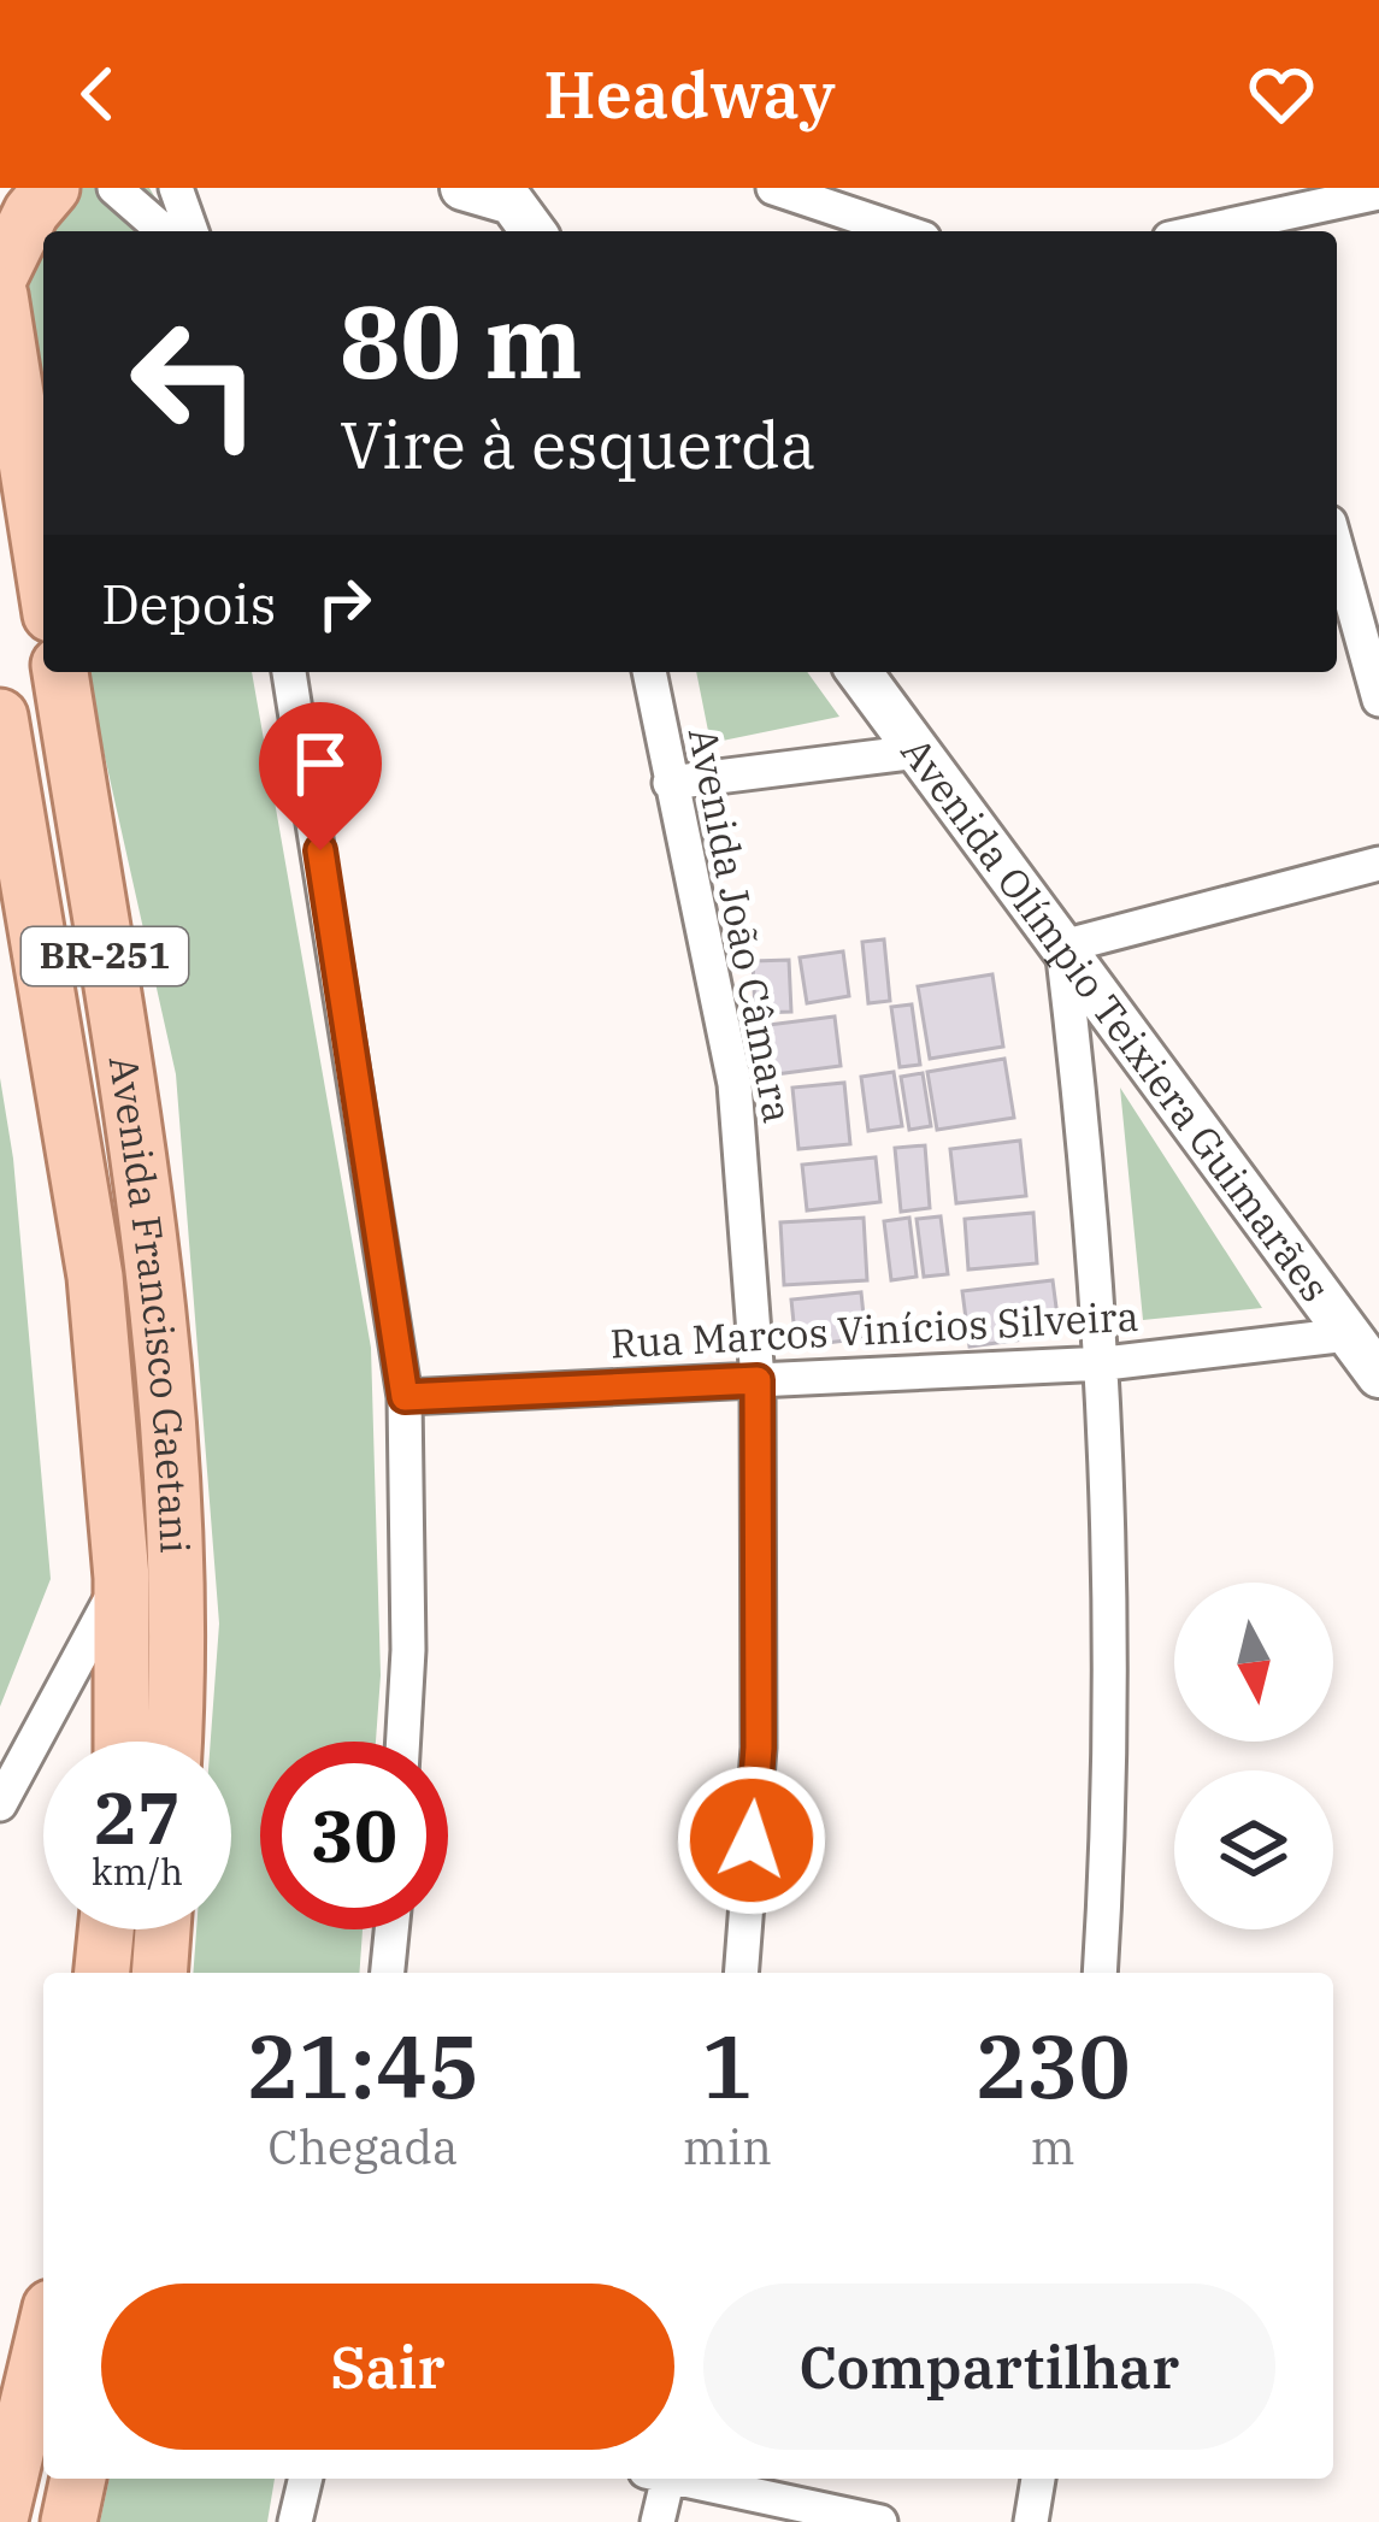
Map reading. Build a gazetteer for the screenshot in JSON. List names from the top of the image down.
{
  "streets": {
    "main road": ["BR-251", "Avenida Francisco Gaetani"],
    "street": ["Avenida João Câmara", "Avenida Olímpio Teixiera Guimarães", "Rua Marcos Vinícios Silveira"]
  },
  "crossings": [
    ["Avenida João Câmara", "Rua Marcos Vinícios Silveira"],
    ["Avenida Olímpio Teixiera Guimarães", "Rua Marcos Vinícios Silveira"]
  ],
  "north": "bottom",
  "page": {
    "header": "Headway",
    "turn": ["80 m", "Vire à esquerda"],
    "then": "Depois",
    "speed": "27 km/h",
    "limit": "30",
    "eta": [
      "21:45",
      "Chegada",
      "1",
      "min",
      "230",
      "m"
    ],
    "buttons": ["Sair", "Compartilhar"]
  }
}
